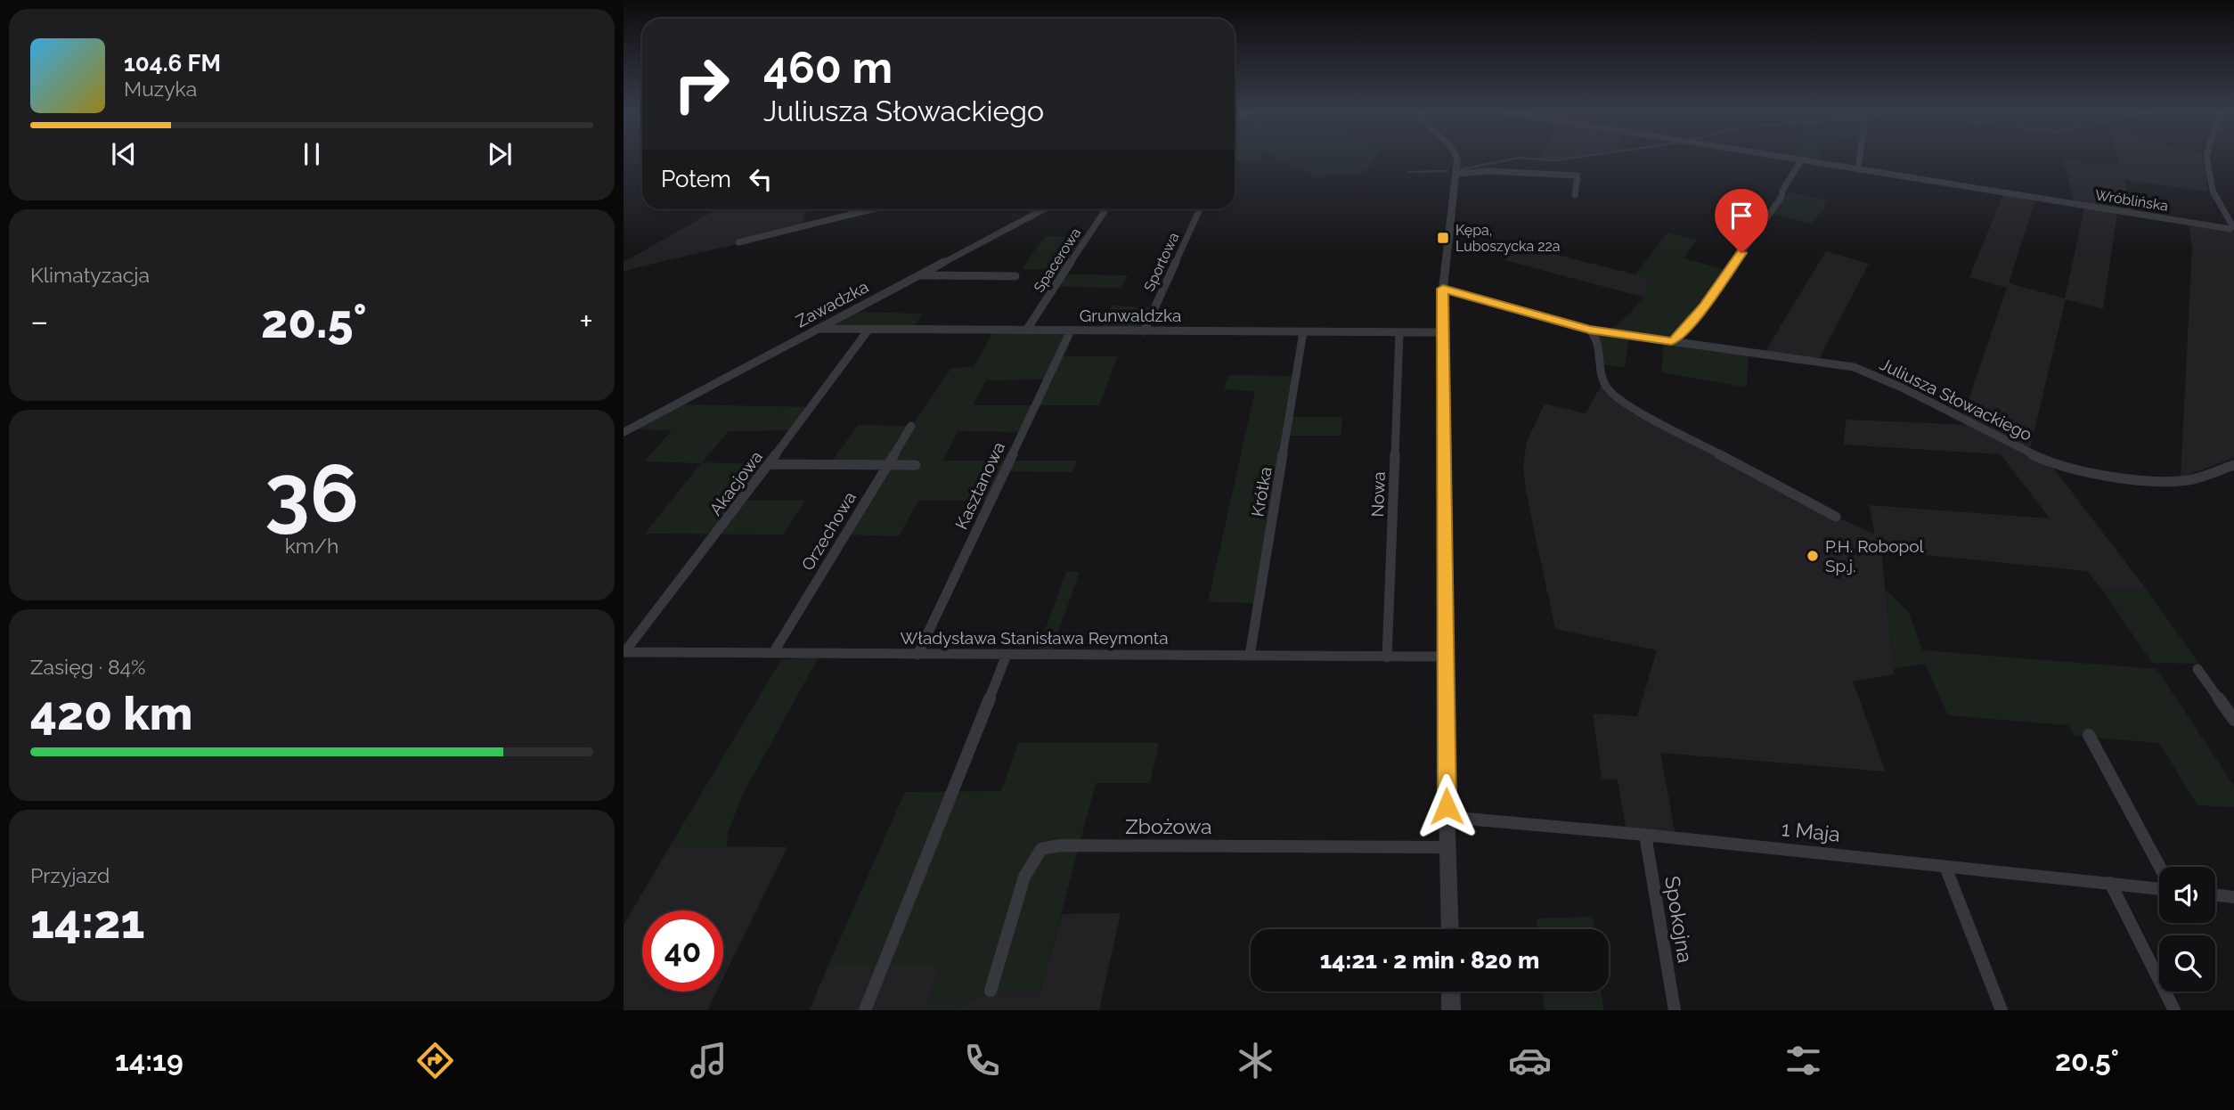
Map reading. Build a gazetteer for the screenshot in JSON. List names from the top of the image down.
{
  "streets": {
    "street": [
      "Wróblińska",
      "Spacerowa",
      "Sportowa",
      "Zawadzka",
      "Grunwaldzka",
      "Juliusza Słowackiego",
      "Akacjowa",
      "Kasztanowa",
      "Krótka",
      "Nowa",
      "Orzechowa",
      "Władysława Stanisława Reymonta",
      "Zbożowa",
      "1 Maja",
      "Spokojna"
    ]
  },
  "crossings": [
    ["Spacerowa", "Grunwaldzka"],
    ["Sportowa", "Grunwaldzka"],
    ["Zawadzka", "Grunwaldzka"],
    ["Grunwaldzka", "Akacjowa"],
    ["Grunwaldzka", "Kasztanowa"],
    ["Grunwaldzka", "Krótka"],
    ["Grunwaldzka", "Nowa"],
    ["Akacjowa", "Władysława Stanisława Reymonta"],
    ["Kasztanowa", "Władysława Stanisława Reymonta"],
    ["Krótka", "Władysława Stanisława Reymonta"],
    ["Nowa", "Władysława Stanisława Reymonta"],
    ["Orzechowa", "Władysława Stanisława Reymonta"],
    ["1 Maja", "Spokojna"]
  ],
  "places": {
    "transit": ["Kępa, Luboszycka 22a"],
    "other": ["P.H. Robopol Sp.j."]
  },
  "page": {
    "turn": ["460 m", "Juliusza Słowackiego"],
    "song": ["104.6 FM", "Muzyka"],
    "then": "Potem",
    "tile": [
      "Klimatyzacja",
      ["36", "km/h"],
      ["Zasięg · 84%", "420 km"],
      ["Przyjazd", "14:21"]
    ],
    "heat": ["−", "20.5°", "+"],
    "limit": "40",
    "trip": "14:21 · 2 min · 820 m",
    "tabs": ["14:19", "20.5°"]
  }
}
